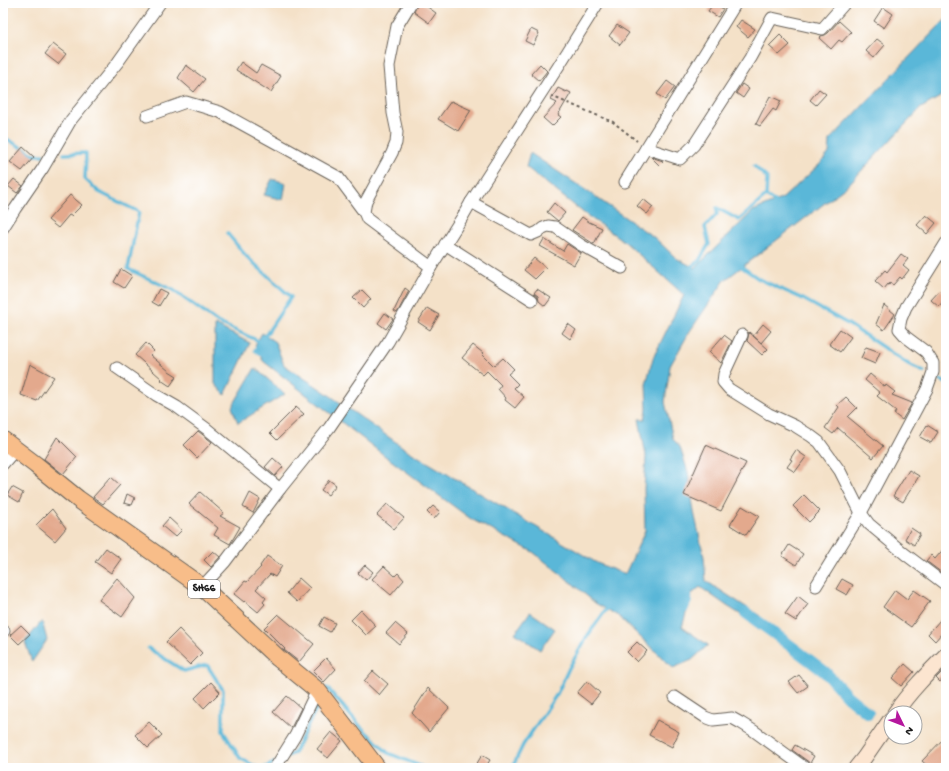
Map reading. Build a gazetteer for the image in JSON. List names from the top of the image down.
{
  "streets": {
    "main road": ["SH66"]
  },
  "north": "bottom right"
}
